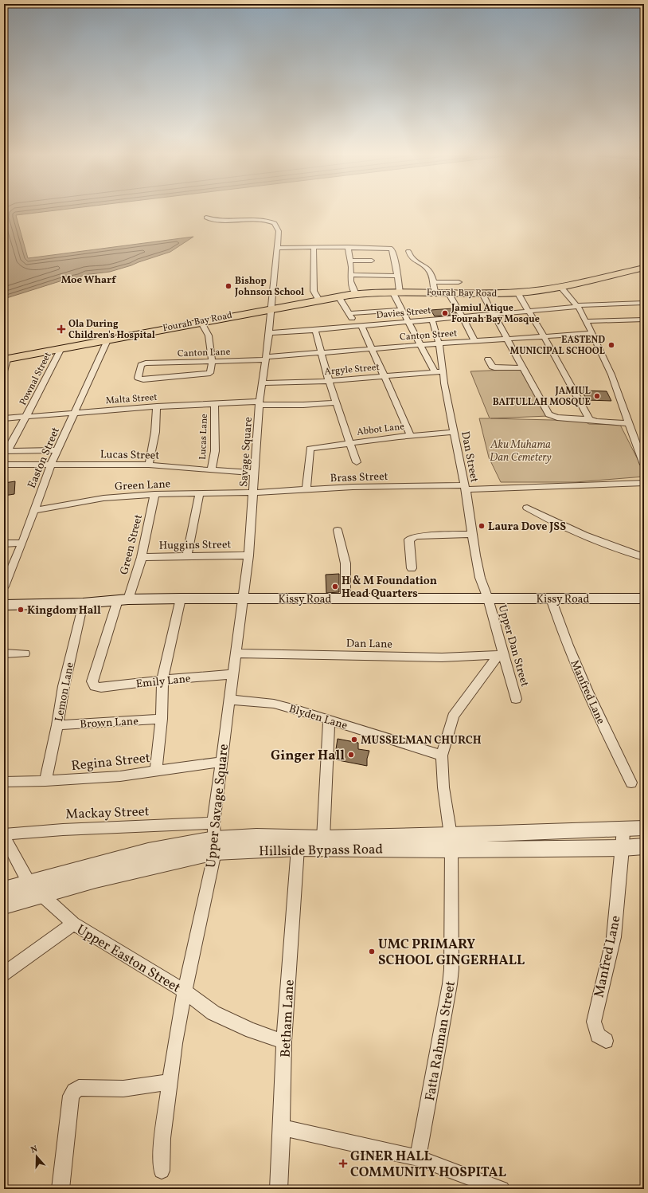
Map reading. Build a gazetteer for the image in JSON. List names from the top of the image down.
{
  "streets": {
    "main road": ["Fourah Bay Road", "Kissy Road"],
    "street": [
      "Davies Street",
      "Canton Street",
      "Canton Lane",
      "Argyle Street",
      "Pownal Street",
      "Malta Street",
      "Abbot Lane",
      "Lucas Lane",
      "Savage Square",
      "Lucas Street",
      "Dan Street",
      "Easton Street",
      "Brass Street",
      "Green Lane",
      "Green Street",
      "Huggins Street",
      "Dan Lane",
      "Upper Dan Street",
      "Emily Lane",
      "Lemon Lane",
      "Manfred Lane",
      "Blyden Lane",
      "Brown Lane",
      "Regina Street",
      "Upper Savage Square",
      "Mackay Street",
      "Hillside Bypass Road",
      "Upper Easton Street",
      "Betham Lane",
      "Fatta Rahman Street"
    ]
  },
  "crossings": [
    ["Fourah Bay Road", "Pownal Street"],
    ["Fourah Bay Road", "Savage Square"],
    ["Fourah Bay Road", "Easton Street"],
    ["Davies Street", "Savage Square"],
    ["Davies Street", "Dan Street"],
    ["Canton Street", "Canton Lane"],
    ["Canton Street", "Savage Square"],
    ["Canton Street", "Dan Street"],
    ["Canton Lane", "Savage Square"],
    ["Argyle Street", "Savage Square"],
    ["Argyle Street", "Dan Street"],
    ["Pownal Street", "Malta Street"],
    ["Malta Street", "Lucas Lane"],
    ["Malta Street", "Savage Square"],
    ["Malta Street", "Easton Street"],
    ["Abbot Lane", "Dan Street"],
    ["Abbot Lane", "Brass Street"],
    ["Lucas Lane", "Lucas Street"],
    ["Savage Square", "Lucas Street"],
    ["Savage Square", "Brass Street"],
    ["Savage Square", "Green Lane"],
    ["Savage Square", "Huggins Street"],
    ["Savage Square", "Kissy Road"],
    ["Savage Square", "Upper Savage Square"],
    ["Lucas Street", "Easton Street"],
    ["Dan Street", "Brass Street"],
    ["Dan Street", "Kissy Road"],
    ["Dan Street", "Upper Dan Street"],
    ["Easton Street", "Green Lane"],
    ["Brass Street", "Green Lane"],
    ["Green Lane", "Green Street"],
    ["Green Street", "Huggins Street"],
    ["Green Street", "Kissy Road"],
    ["Green Street", "Emily Lane"],
    ["Kissy Road", "Upper Dan Street"],
    ["Kissy Road", "Lemon Lane"],
    ["Kissy Road", "Manfred Lane"],
    ["Kissy Road", "Upper Savage Square"],
    ["Dan Lane", "Upper Dan Street"],
    ["Dan Lane", "Upper Savage Square"],
    ["Dan Lane", "Fatta Rahman Street"],
    ["Upper Dan Street", "Fatta Rahman Street"],
    ["Emily Lane", "Upper Savage Square"],
    ["Lemon Lane", "Brown Lane"],
    ["Lemon Lane", "Regina Street"],
    ["Manfred Lane", "Hillside Bypass Road"],
    ["Blyden Lane", "Upper Savage Square"],
    ["Blyden Lane", "Fatta Rahman Street"],
    ["Regina Street", "Upper Savage Square"],
    ["Upper Savage Square", "Mackay Street"],
    ["Upper Savage Square", "Hillside Bypass Road"],
    ["Upper Savage Square", "Upper Easton Street"],
    ["Mackay Street", "Hillside Bypass Road"],
    ["Hillside Bypass Road", "Upper Easton Street"],
    ["Hillside Bypass Road", "Betham Lane"],
    ["Hillside Bypass Road", "Fatta Rahman Street"],
    ["Upper Easton Street", "Betham Lane"]
  ],
  "districts": ["Moe Wharf"],
  "parks": ["Aku Muhama Dan Cemetery"],
  "places": {
    "other": [
      "Bishop Johnson School",
      "Jamiul Atique Fourah Bay Mosque",
      "EASTEND MUNICIPAL SCHOOL",
      "JAMIUL BAITULLAH MOSQUE",
      "Laura Dove JSS",
      "H & M Foundation Head Quarters",
      "Kingdom Hall",
      "MUSSELMAN CHURCH",
      "Ginger Hall",
      "UMC PRIMARY SCHOOL GINGERHALL"
    ],
    "health": ["Ola During Children's Hospital", "GINER HALL COMMUNITY HOSPITAL"]
  },
  "north": "top"
}
